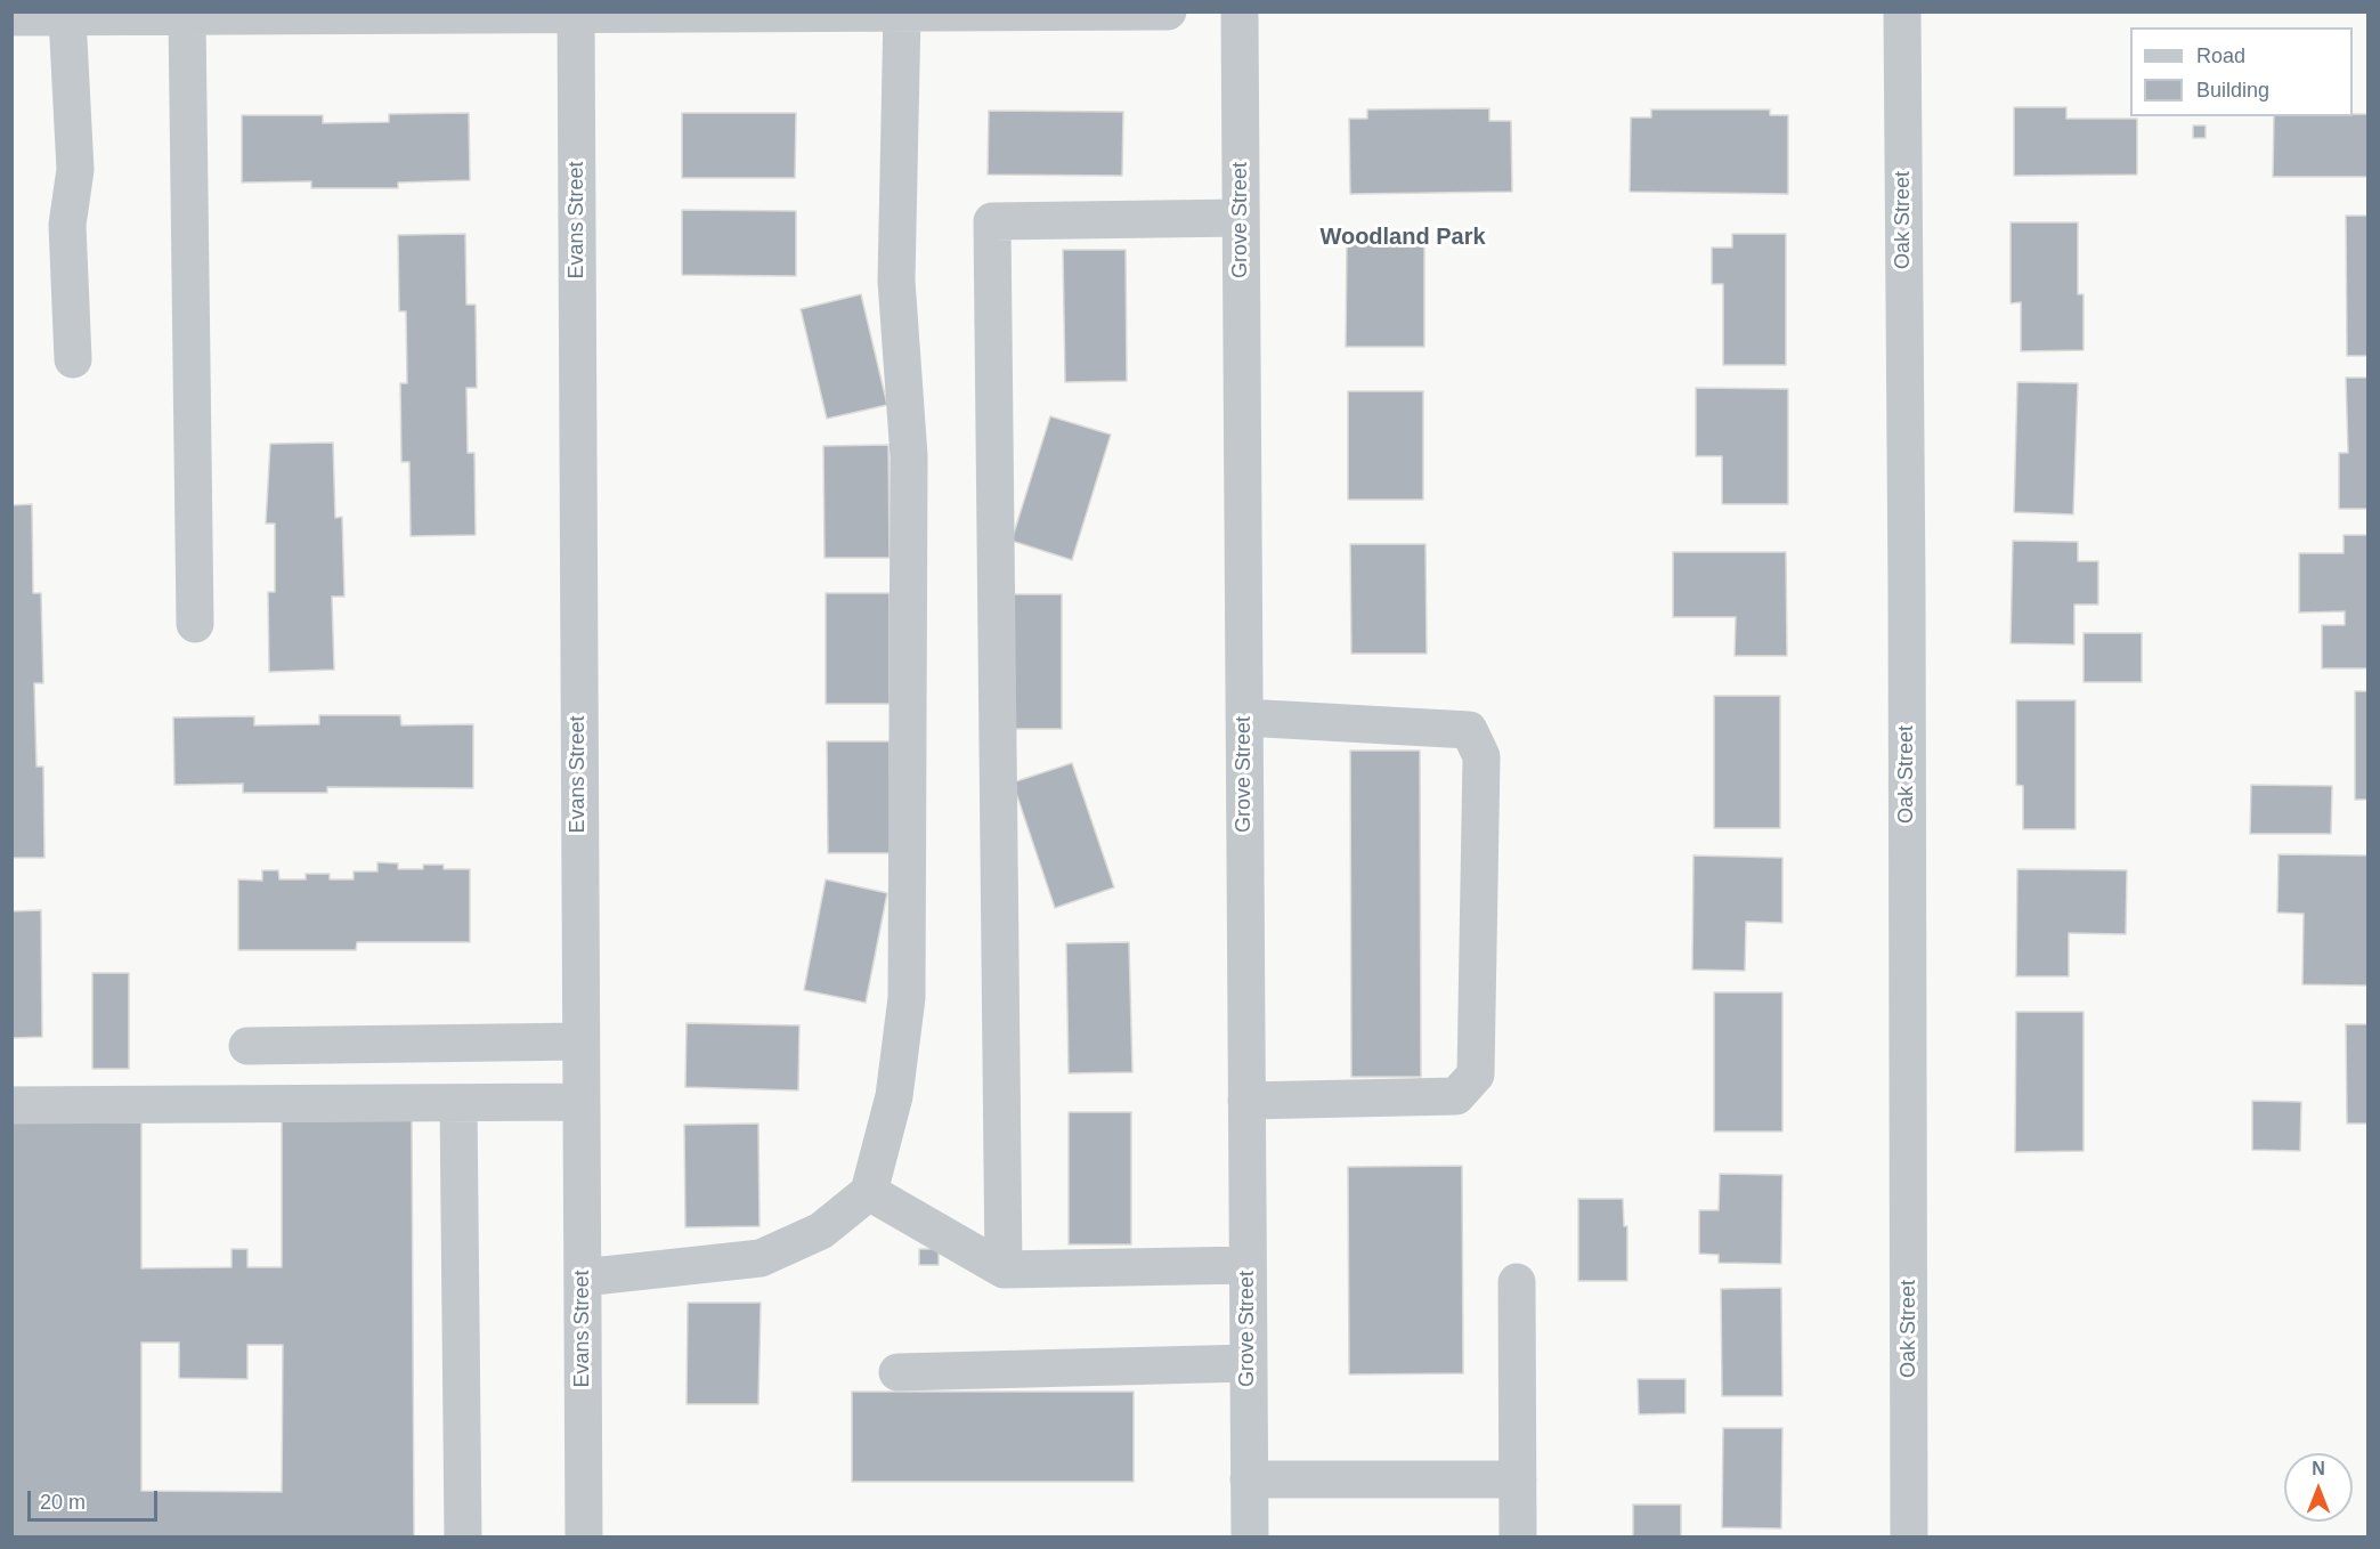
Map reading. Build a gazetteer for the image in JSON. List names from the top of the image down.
{
  "streets": {
    "street": ["Evans Street", "Grove Street", "Oak Street"]
  },
  "districts": ["Woodland Park"],
  "legend": ["Road", "Building"],
  "scale_bar": "20 m",
  "north": "top"
}
